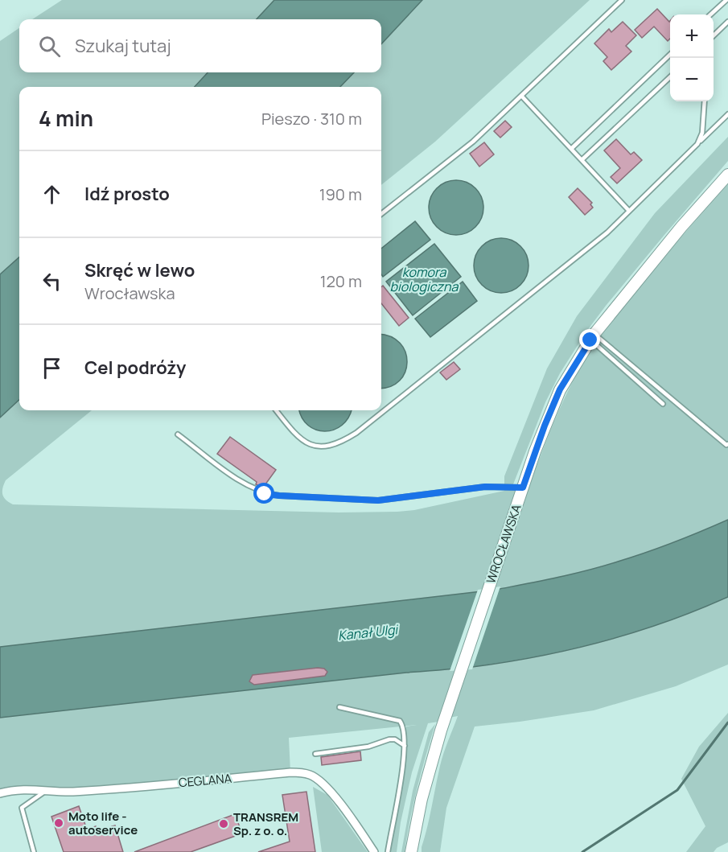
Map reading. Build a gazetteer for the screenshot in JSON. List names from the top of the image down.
{
  "streets": {
    "main road": ["WROCŁAWSKA"],
    "street": ["CEGLANA"]
  },
  "water": ["komora biologiczna", "Kanał Ulgi"],
  "places": ["Moto life - autoservice", "TRANSREM Sp. z o. o."],
  "page": {
    "map_buttons": ["+", "−"],
    "search": "Szukaj tutaj",
    "heading": ["4 min", "Pieszo · 310 m"],
    "list": [
      ["Idź prosto", "190 m"],
      ["Skręć w lewo", "Wrocławska", "120 m"],
      "Cel podróży"
    ]
  }
}
